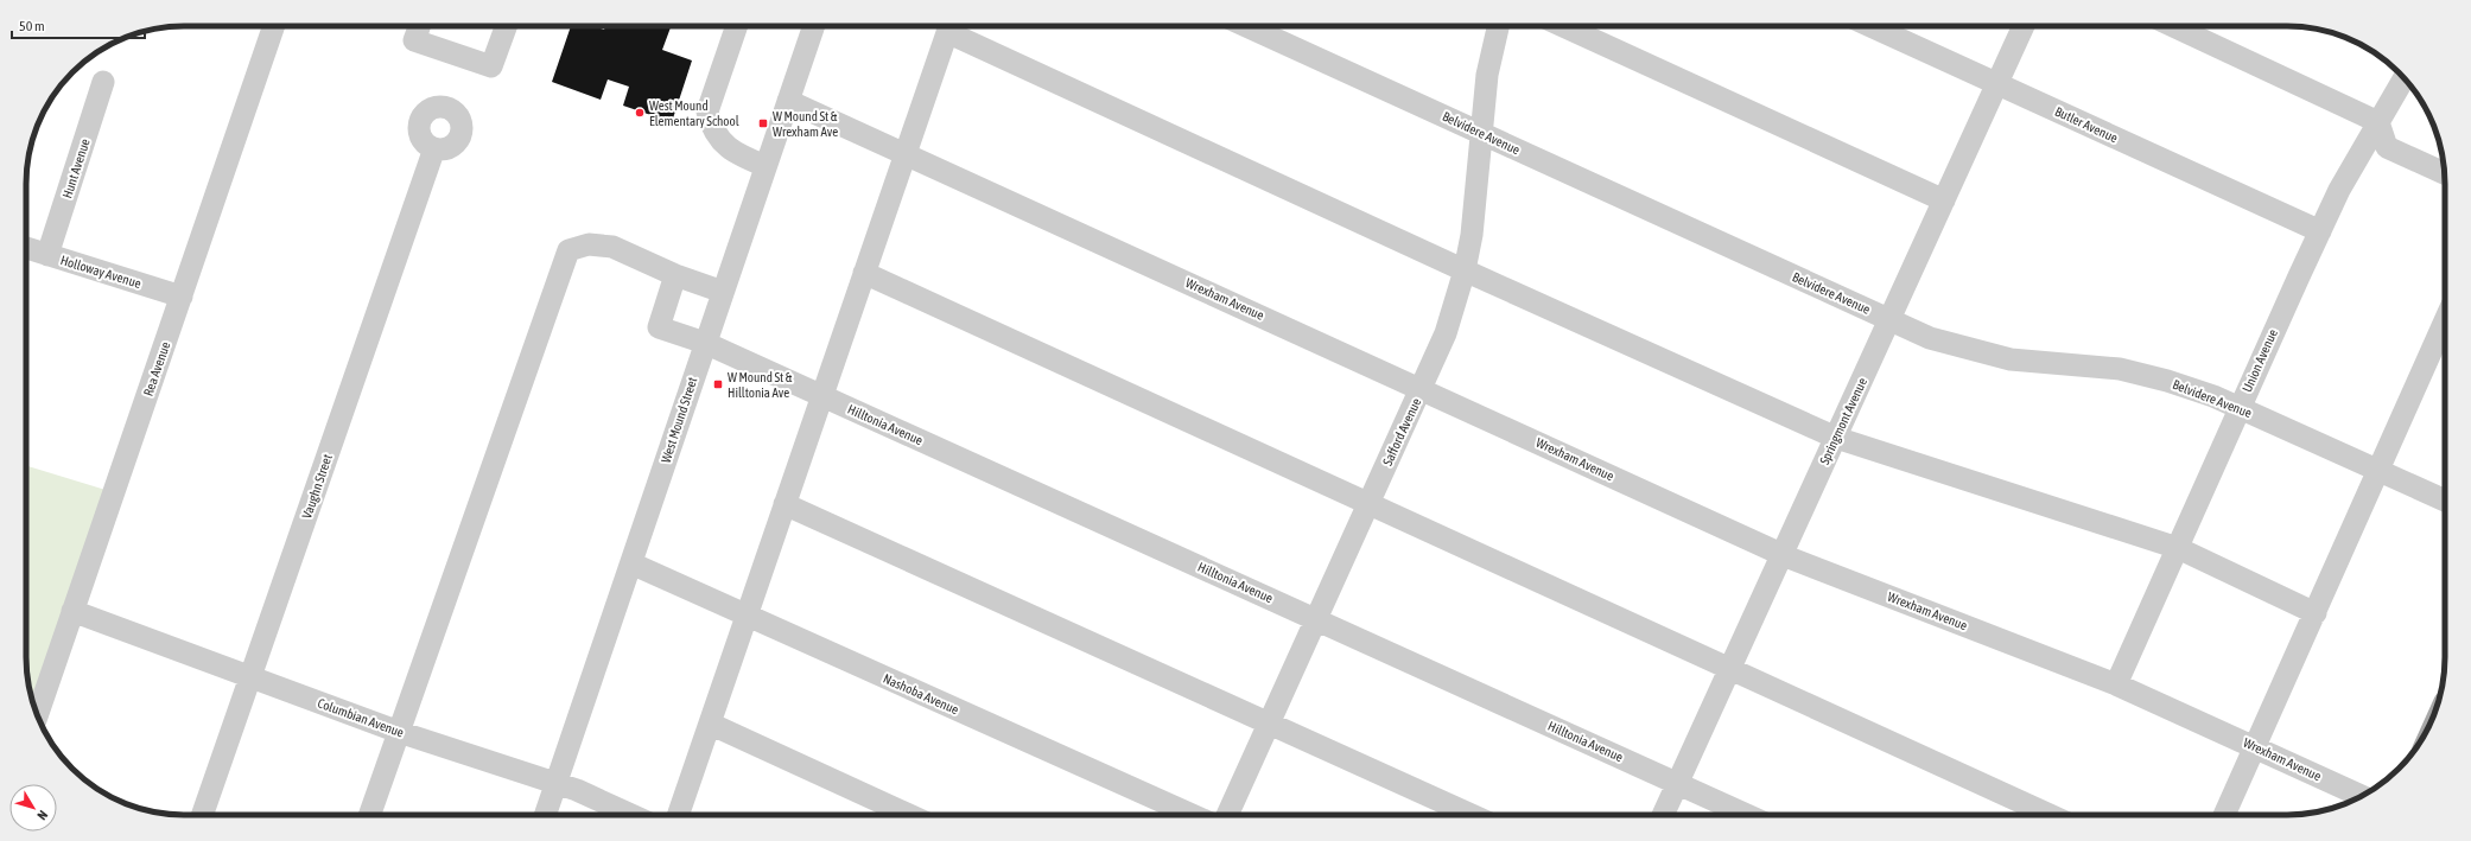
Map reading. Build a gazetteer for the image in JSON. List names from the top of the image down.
{
  "streets": {
    "street": [
      "Butler Avenue",
      "Belvidere Avenue",
      "Hunt Avenue",
      "Holloway Avenue",
      "Wrexham Avenue",
      "Union Avenue",
      "Rea Avenue",
      "West Mound Street",
      "Springmont Avenue",
      "Hilltonia Avenue",
      "Safford Avenue",
      "Vaughn Street",
      "Nashoba Avenue",
      "Columbian Avenue"
    ]
  },
  "crossings": [
    ["Butler Avenue", "Union Avenue"],
    ["Butler Avenue", "Springmont Avenue"],
    ["Belvidere Avenue", "Union Avenue"],
    ["Belvidere Avenue", "Springmont Avenue"],
    ["Belvidere Avenue", "Safford Avenue"],
    ["Hunt Avenue", "Holloway Avenue"],
    ["Holloway Avenue", "Rea Avenue"],
    ["Wrexham Avenue", "Union Avenue"],
    ["Wrexham Avenue", "West Mound Street"],
    ["Wrexham Avenue", "Springmont Avenue"],
    ["Wrexham Avenue", "Safford Avenue"],
    ["Rea Avenue", "Columbian Avenue"],
    ["West Mound Street", "Hilltonia Avenue"],
    ["West Mound Street", "Nashoba Avenue"],
    ["West Mound Street", "Columbian Avenue"],
    ["Springmont Avenue", "Hilltonia Avenue"],
    ["Hilltonia Avenue", "Safford Avenue"],
    ["Vaughn Street", "Columbian Avenue"]
  ],
  "places": {
    "other": ["West Mound Elementary School"],
    "transit": ["W Mound St & Wrexham Ave", "W Mound St & Hilltonia Ave"]
  },
  "scale_bar": "50 m",
  "north": "bottom right"
}
